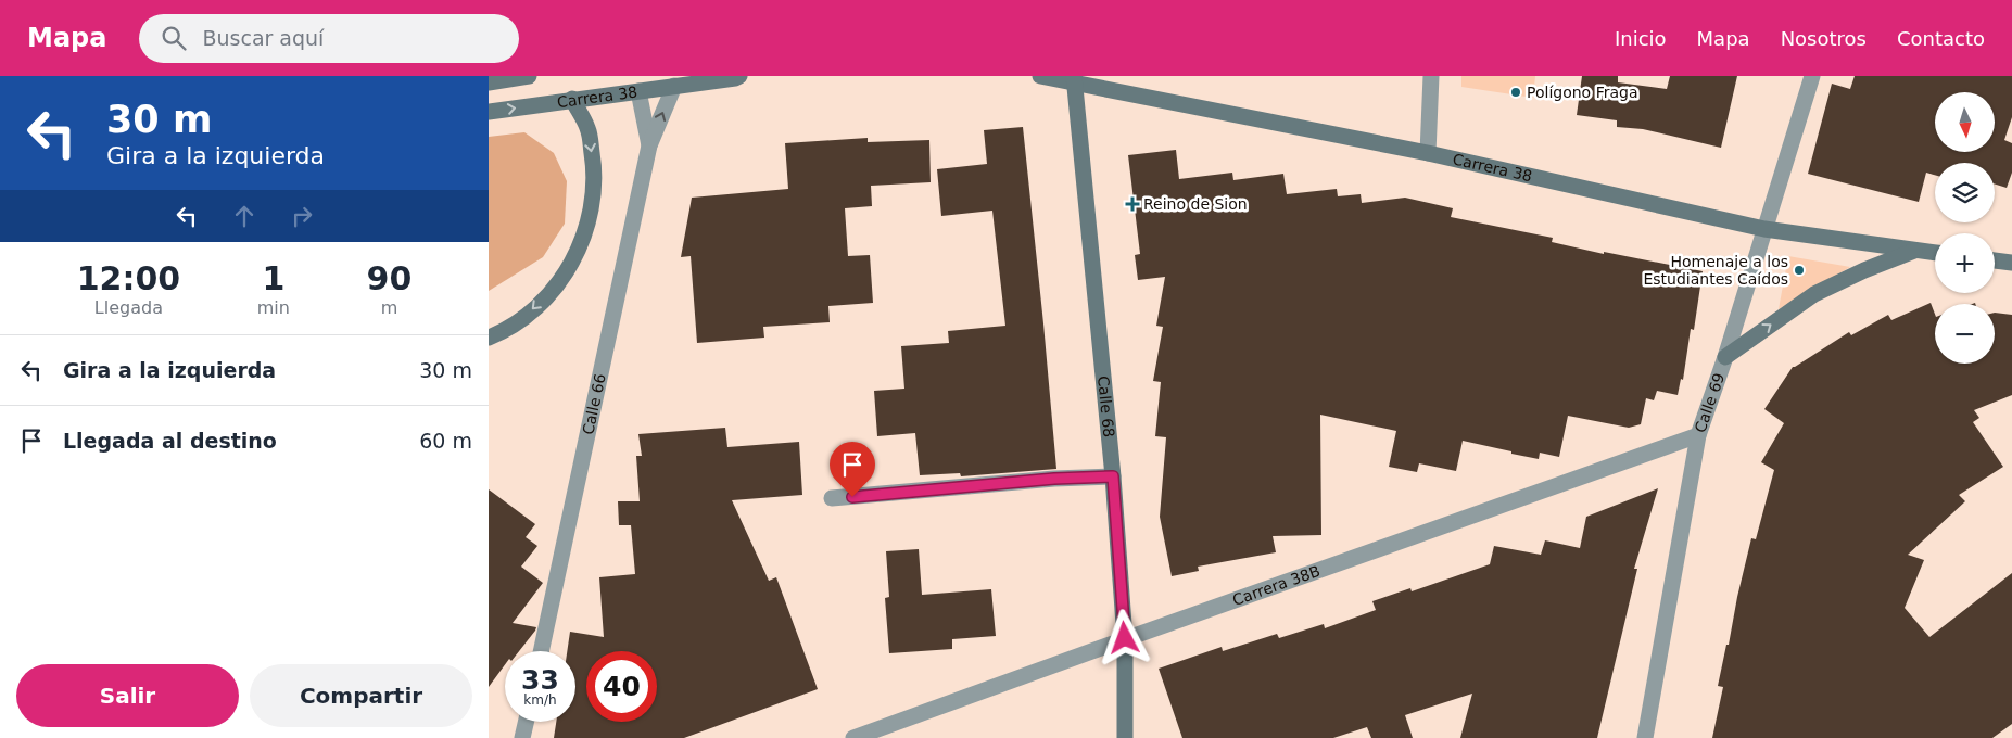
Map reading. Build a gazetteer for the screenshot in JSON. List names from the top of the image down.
{
  "streets": {
    "main road": ["Carrera 38", "Calle 68"],
    "street": ["Calle 69", "Calle 66", "Carrera 38B"]
  },
  "crossings": [
    ["Carrera 38", "Calle 69"],
    ["Carrera 38", "Calle 66"],
    ["Carrera 38", "Calle 68"],
    ["Calle 69", "Carrera 38B"],
    ["Calle 68", "Carrera 38B"]
  ],
  "places": {
    "other": ["Polígono Fraga", "Homenaje a los Estudiantes Caídos"],
    "health": ["Reino de Sion"]
  },
  "north": "bottom",
  "page": {
    "header": "Mapa",
    "search": "Buscar aquí",
    "nav": [
      "Inicio",
      "Mapa",
      "Nosotros",
      "Contacto"
    ],
    "turn": ["30 m", "Gira a la izquierda"],
    "map_buttons": ["+", "−"],
    "eta": [
      "12:00",
      "Llegada",
      "1",
      "min",
      "90",
      "m"
    ],
    "list": [
      {
        "name": "Gira a la izquierda",
        "value": "30 m"
      },
      {
        "name": "Llegada al destino",
        "value": "60 m"
      }
    ],
    "speed": "33 km/h",
    "limit": "40",
    "buttons": ["Salir", "Compartir"]
  }
}
